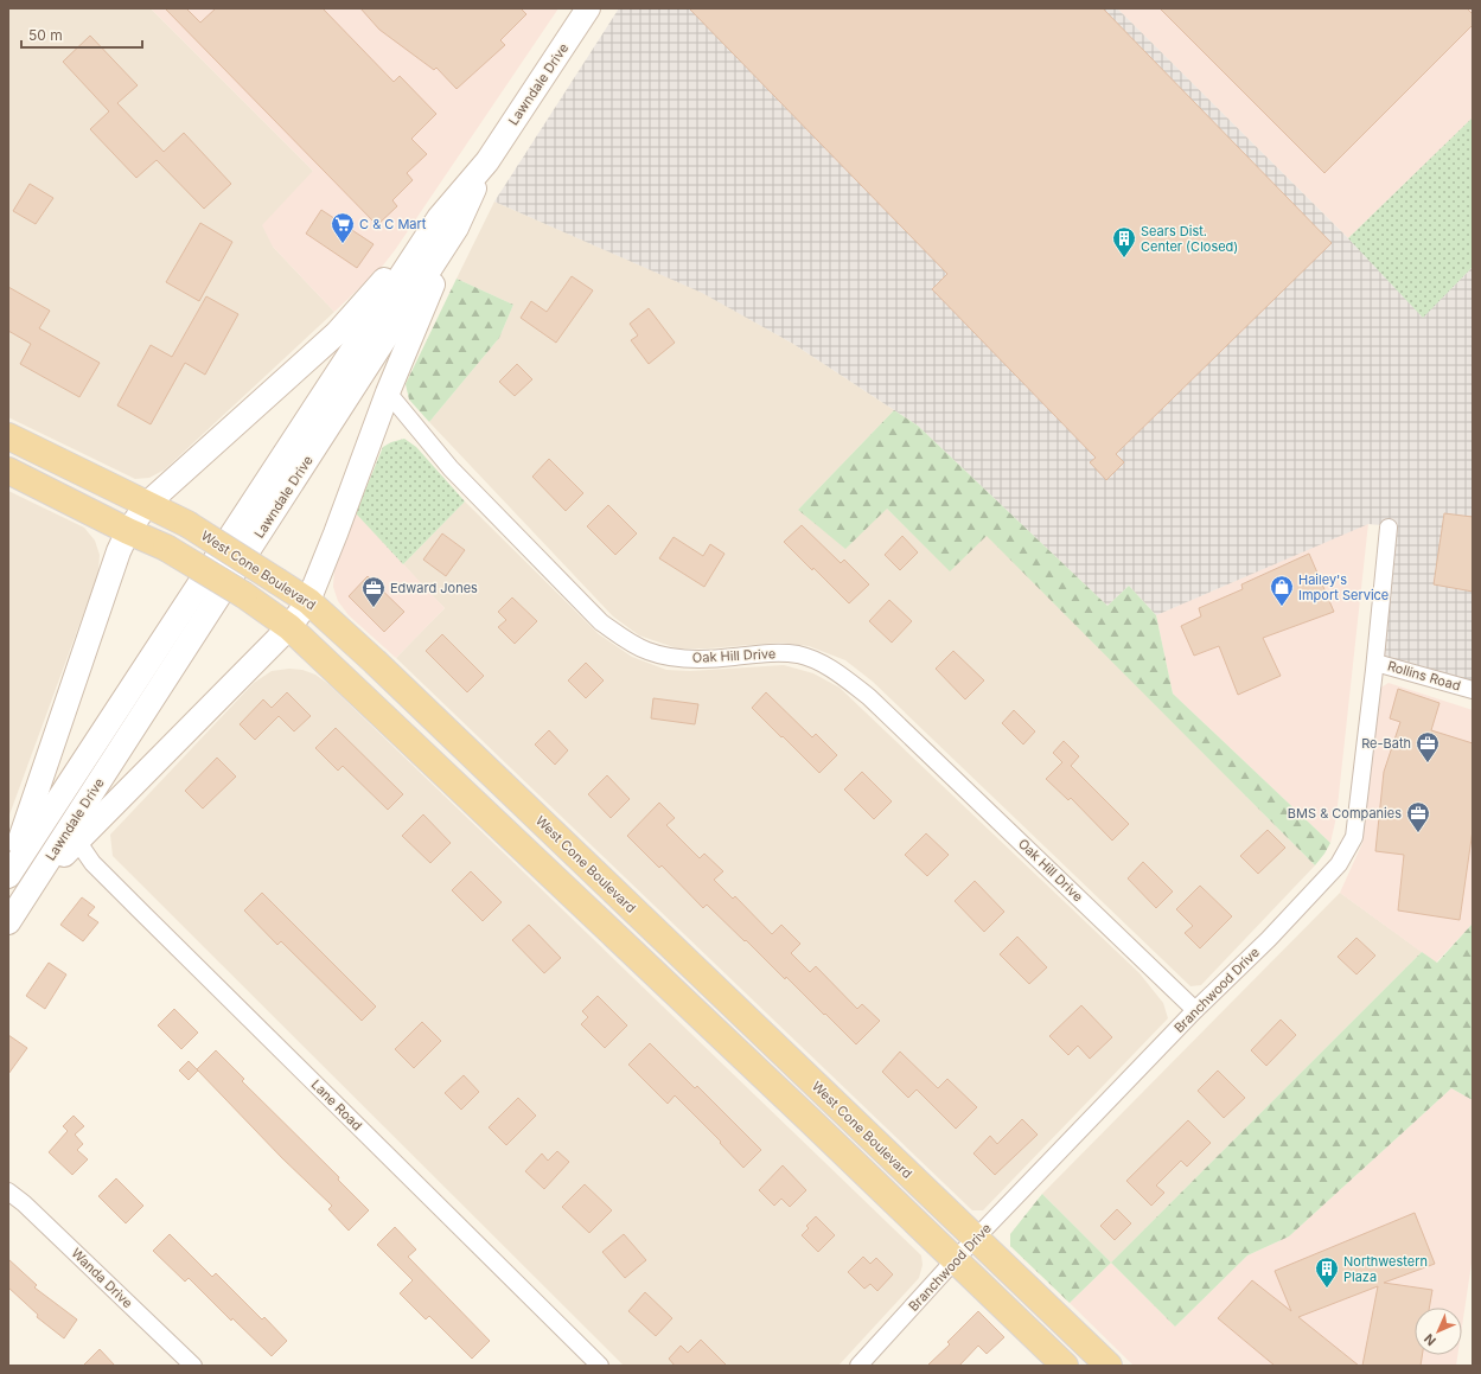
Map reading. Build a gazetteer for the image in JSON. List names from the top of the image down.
{
  "streets": {
    "main road": ["Lawndale Drive", "West Cone Boulevard"],
    "street": [
      "Oak Hill Drive",
      "Rollins Road",
      "Branchwood Drive",
      "Lane Road",
      "Wanda Drive"
    ]
  },
  "crossings": [
    ["West Cone Boulevard", "Branchwood Drive"],
    ["Oak Hill Drive", "Branchwood Drive"],
    ["Rollins Road", "Branchwood Drive"]
  ],
  "places": {
    "supermarket": ["C & C Mart"],
    "building": ["Sears Dist. Center (Closed)", "Northwestern Plaza"],
    "shop": ["Hailey's Import Service"],
    "office": ["Edward Jones", "Re-Bath", "BMS & Companies"]
  },
  "scale_bar": "50 m",
  "north": "bottom left"
}
